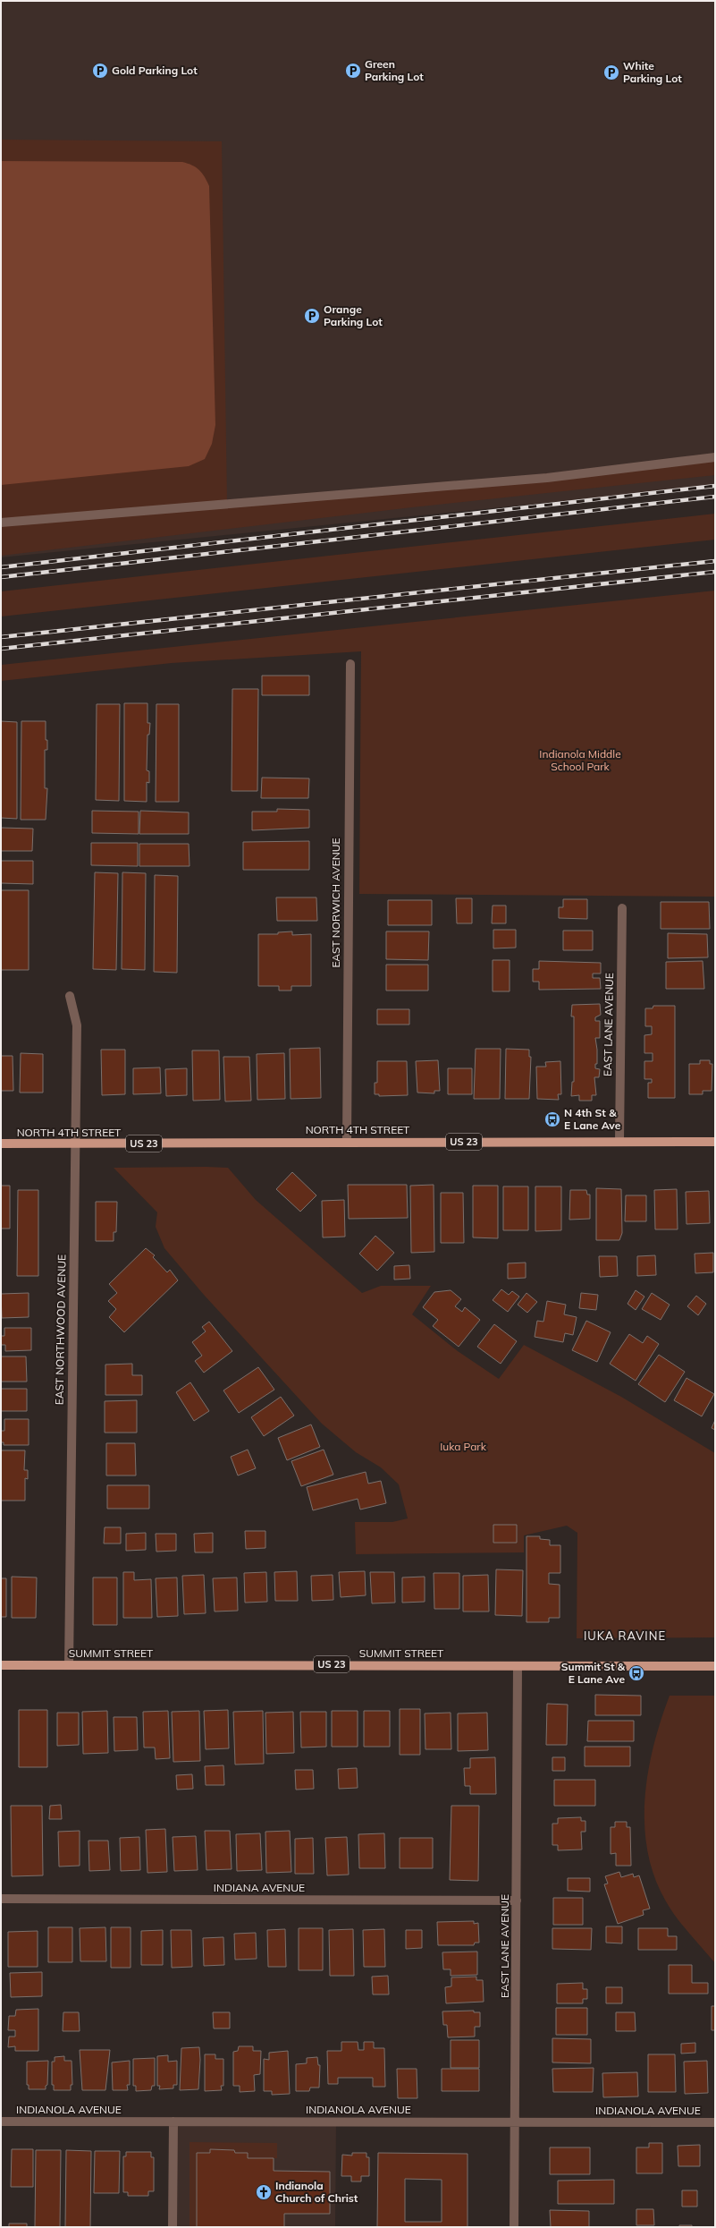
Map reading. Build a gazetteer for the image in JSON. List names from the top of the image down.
{
  "streets": {
    "main road": ["NORTH 4TH STREET", "US 23", "SUMMIT STREET"],
    "street": [
      "EAST NORWICH AVENUE",
      "EAST LANE AVENUE",
      "EAST NORTHWOOD AVENUE",
      "INDIANA AVENUE",
      "INDIANOLA AVENUE"
    ]
  },
  "crossings": [
    ["EAST NORWICH AVENUE", "NORTH 4TH STREET"],
    ["EAST LANE AVENUE", "NORTH 4TH STREET"],
    ["EAST LANE AVENUE", "SUMMIT STREET"],
    ["EAST LANE AVENUE", "INDIANA AVENUE"],
    ["EAST LANE AVENUE", "INDIANOLA AVENUE"],
    ["NORTH 4TH STREET", "EAST NORTHWOOD AVENUE"],
    ["EAST NORTHWOOD AVENUE", "SUMMIT STREET"]
  ],
  "districts": ["IUKA RAVINE"],
  "parks": ["Indianola Middle School Park", "Iuka Park"],
  "places": {
    "parking": [
      "Gold Parking Lot",
      "Green Parking Lot",
      "White Parking Lot",
      "Orange Parking Lot"
    ],
    "bus stop": ["N 4th St & E Lane Ave", "Summit St & E Lane Ave"],
    "church": ["Indianola Church of Christ"]
  }
}
